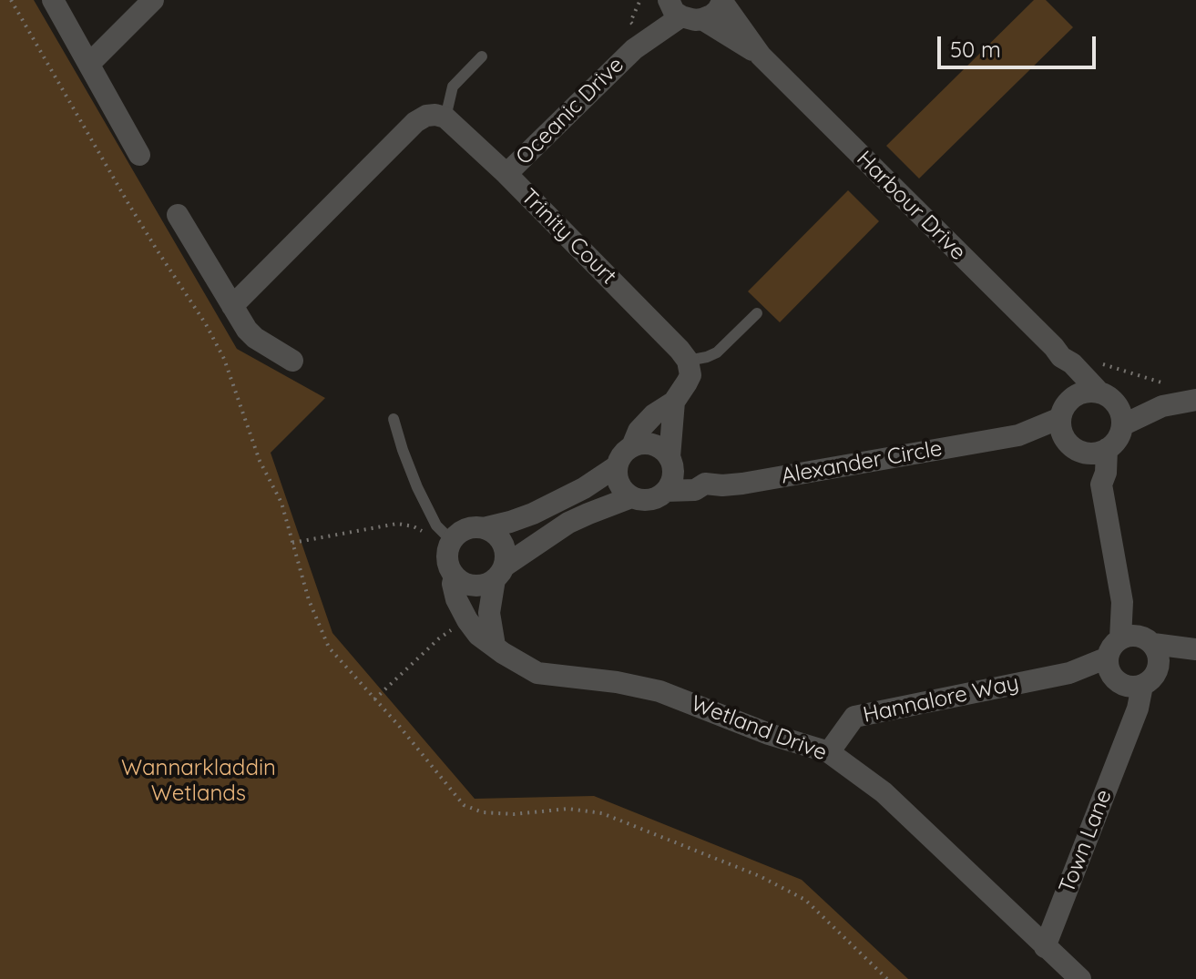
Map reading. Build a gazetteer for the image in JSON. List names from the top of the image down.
{
  "streets": {
    "street": [
      "Oceanic Drive",
      "Harbour Drive",
      "Trinity Court",
      "Alexander Circle",
      "Hannalore Way",
      "Wetland Drive",
      "Town Lane"
    ]
  },
  "crossings": [
    ["Oceanic Drive", "Harbour Drive"],
    ["Oceanic Drive", "Trinity Court"],
    ["Harbour Drive", "Alexander Circle"],
    ["Hannalore Way", "Wetland Drive"],
    ["Hannalore Way", "Town Lane"],
    ["Wetland Drive", "Town Lane"]
  ],
  "parks": ["Wannarkladdin Wetlands"],
  "scale_bar": "50 m"
}
